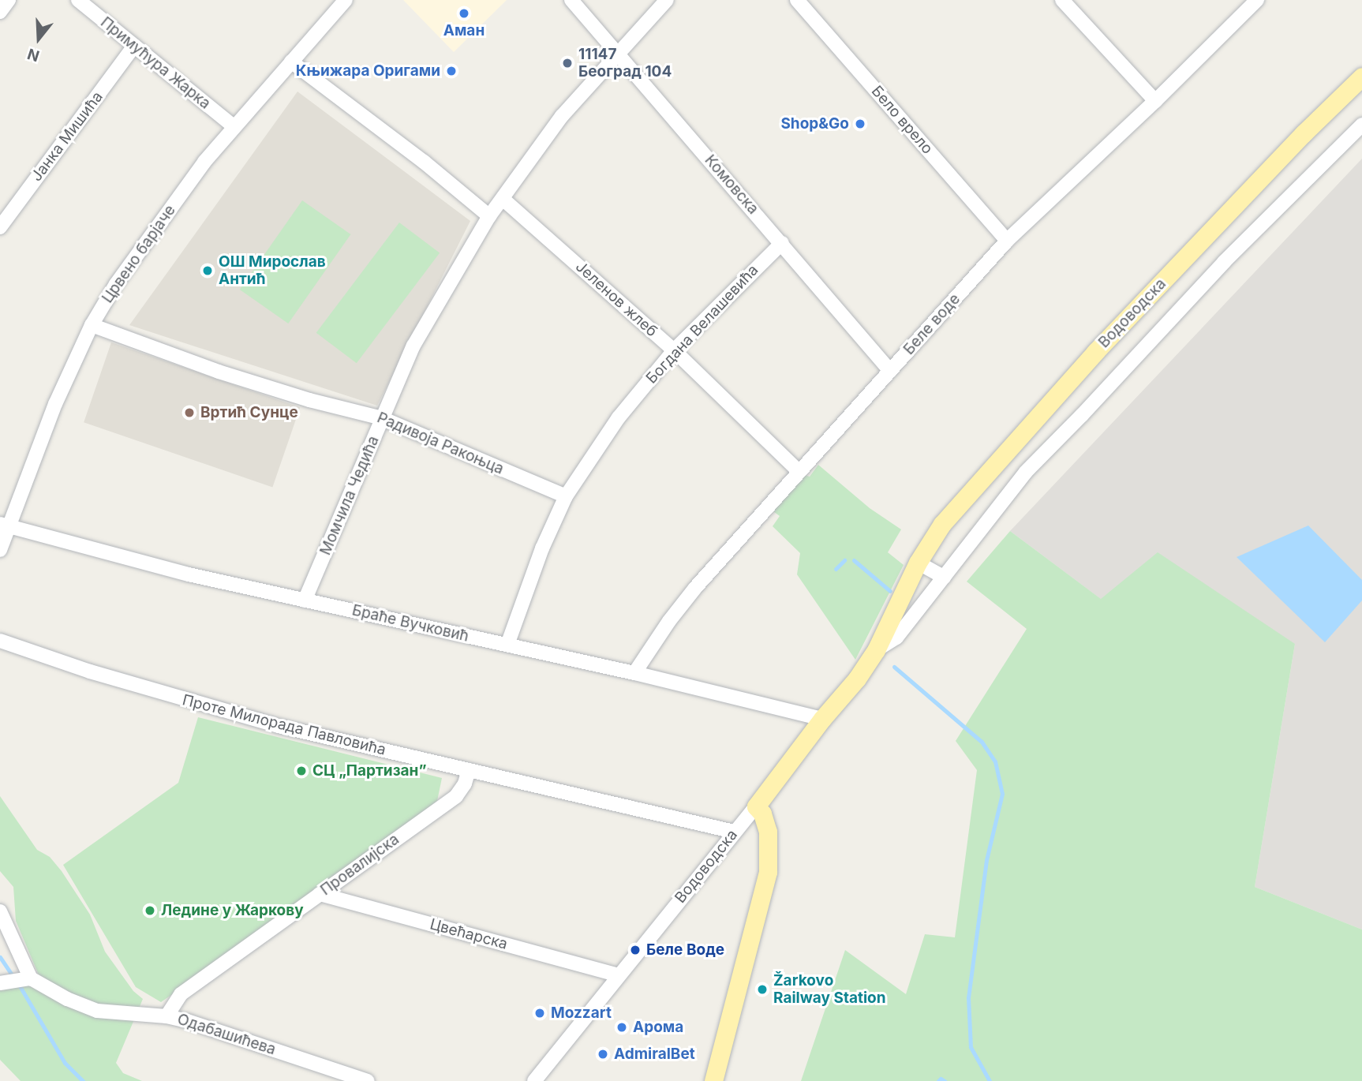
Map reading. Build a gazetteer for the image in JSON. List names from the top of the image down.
{
  "streets": {
    "main road": ["Водоводска"],
    "street": [
      "Примућура Жарка",
      "Бело врело",
      "Јанка Мишића",
      "Комовска",
      "Црвено барјаче",
      "Јеленов жлеб",
      "Богдана Велашевића",
      "Беле воде",
      "Радивоја Ракоњца",
      "Момчила Чедића",
      "Браће Вучковић",
      "Проте Милорада Павловића",
      "Провалијска",
      "Цвећарска",
      "Одабашићева"
    ]
  },
  "crossings": [
    ["Примућура Жарка", "Јанка Мишића"],
    ["Примућура Жарка", "Црвено барјаче"],
    ["Бело врело", "Беле воде"],
    ["Комовска", "Богдана Велашевића"],
    ["Комовска", "Беле воде"],
    ["Комовска", "Момчила Чедића"],
    ["Црвено барјаче", "Радивоја Ракоњца"],
    ["Црвено барјаче", "Браће Вучковић"],
    ["Јеленов жлеб", "Богдана Велашевића"],
    ["Јеленов жлеб", "Беле воде"],
    ["Јеленов жлеб", "Момчила Чедића"],
    ["Водоводска", "Браће Вучковић"],
    ["Водоводска", "Проте Милорада Павловића"],
    ["Водоводска", "Цвећарска"],
    ["Богдана Велашевића", "Радивоја Ракоњца"],
    ["Богдана Велашевића", "Браће Вучковић"],
    ["Беле воде", "Браће Вучковић"],
    ["Радивоја Ракоњца", "Момчила Чедића"],
    ["Момчила Чедића", "Браће Вучковић"],
    ["Проте Милорада Павловића", "Провалијска"],
    ["Провалијска", "Цвећарска"],
    ["Провалијска", "Одабашићева"]
  ],
  "places": [
    "Аман",
    "11147 Београд 104",
    "Књижара Оригами",
    "Shop&Go",
    "ОШ Мирослав Антић",
    "Вртић Сунце",
    "СЦ „Партизан”",
    "Ледине у Жаркову",
    "Беле Воде",
    "Žarkovo Railway Station",
    "Mozzart",
    "Арома",
    "AdmiralBet"
  ],
  "north": "bottom"
}
